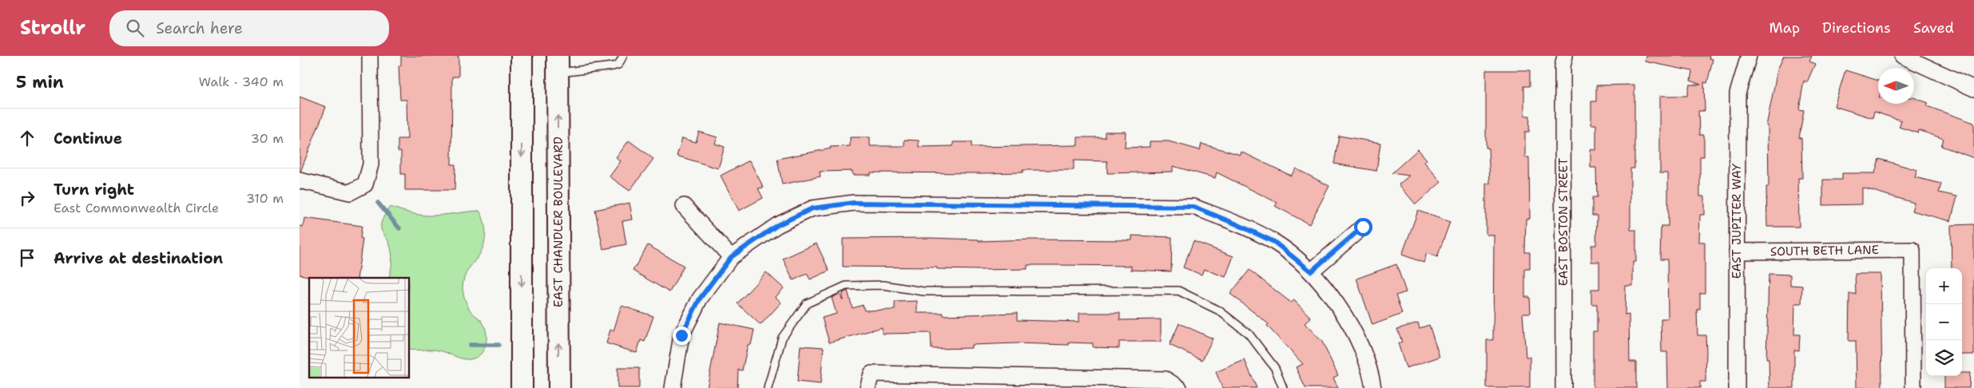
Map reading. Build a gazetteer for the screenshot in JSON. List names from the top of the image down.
{
  "streets": {
    "main road": ["EAST CHANDLER BOULEVARD"],
    "street": ["EAST JUPITER WAY", "EAST BOSTON STREET", "SOUTH BETH LANE"]
  },
  "crossings": [
    ["EAST JUPITER WAY", "SOUTH BETH LANE"]
  ],
  "north": "left",
  "page": {
    "header": "Strollr",
    "search": "Search here",
    "nav": ["Map", "Directions", "Saved"],
    "heading": ["5 min", "Walk · 340 m"],
    "list": [
      ["Continue", "30 m"],
      ["Turn right", "East Commonwealth Circle", "310 m"],
      "Arrive at destination"
    ],
    "map_buttons": ["+", "−"]
  }
}
